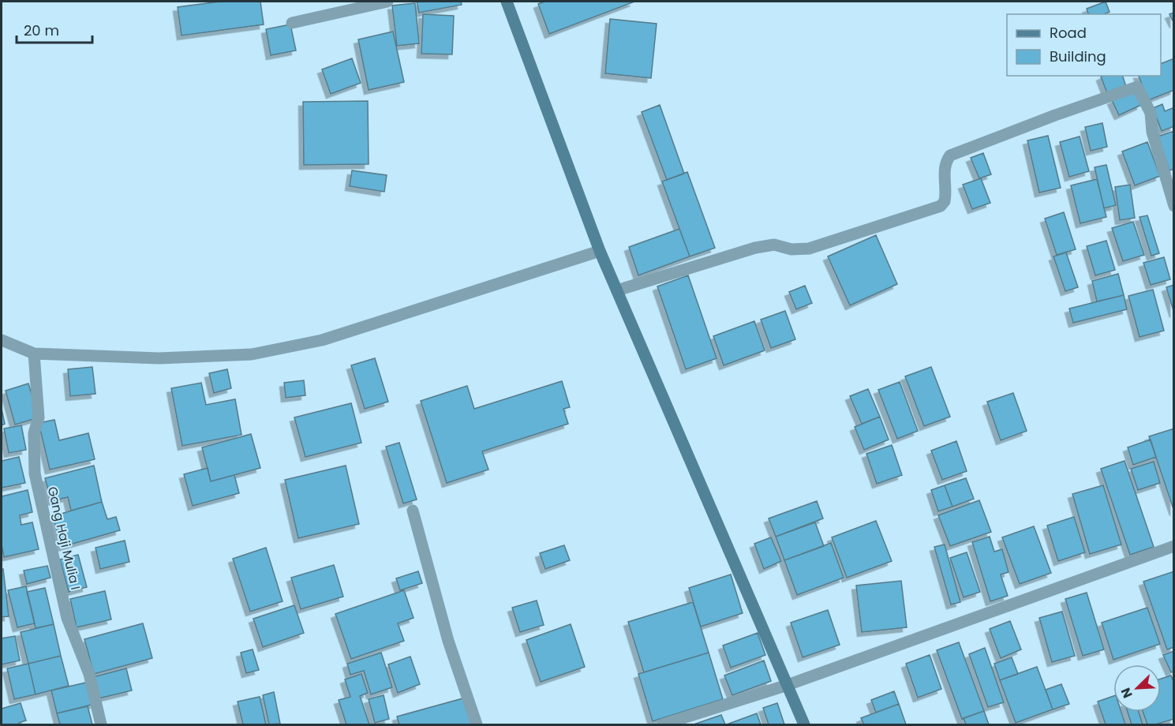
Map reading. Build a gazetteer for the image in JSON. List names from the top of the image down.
{
  "streets": {
    "street": ["Gang Haji Mulia I"]
  },
  "legend": ["Road", "Building"],
  "scale_bar": "20 m",
  "north": "bottom left"
}
